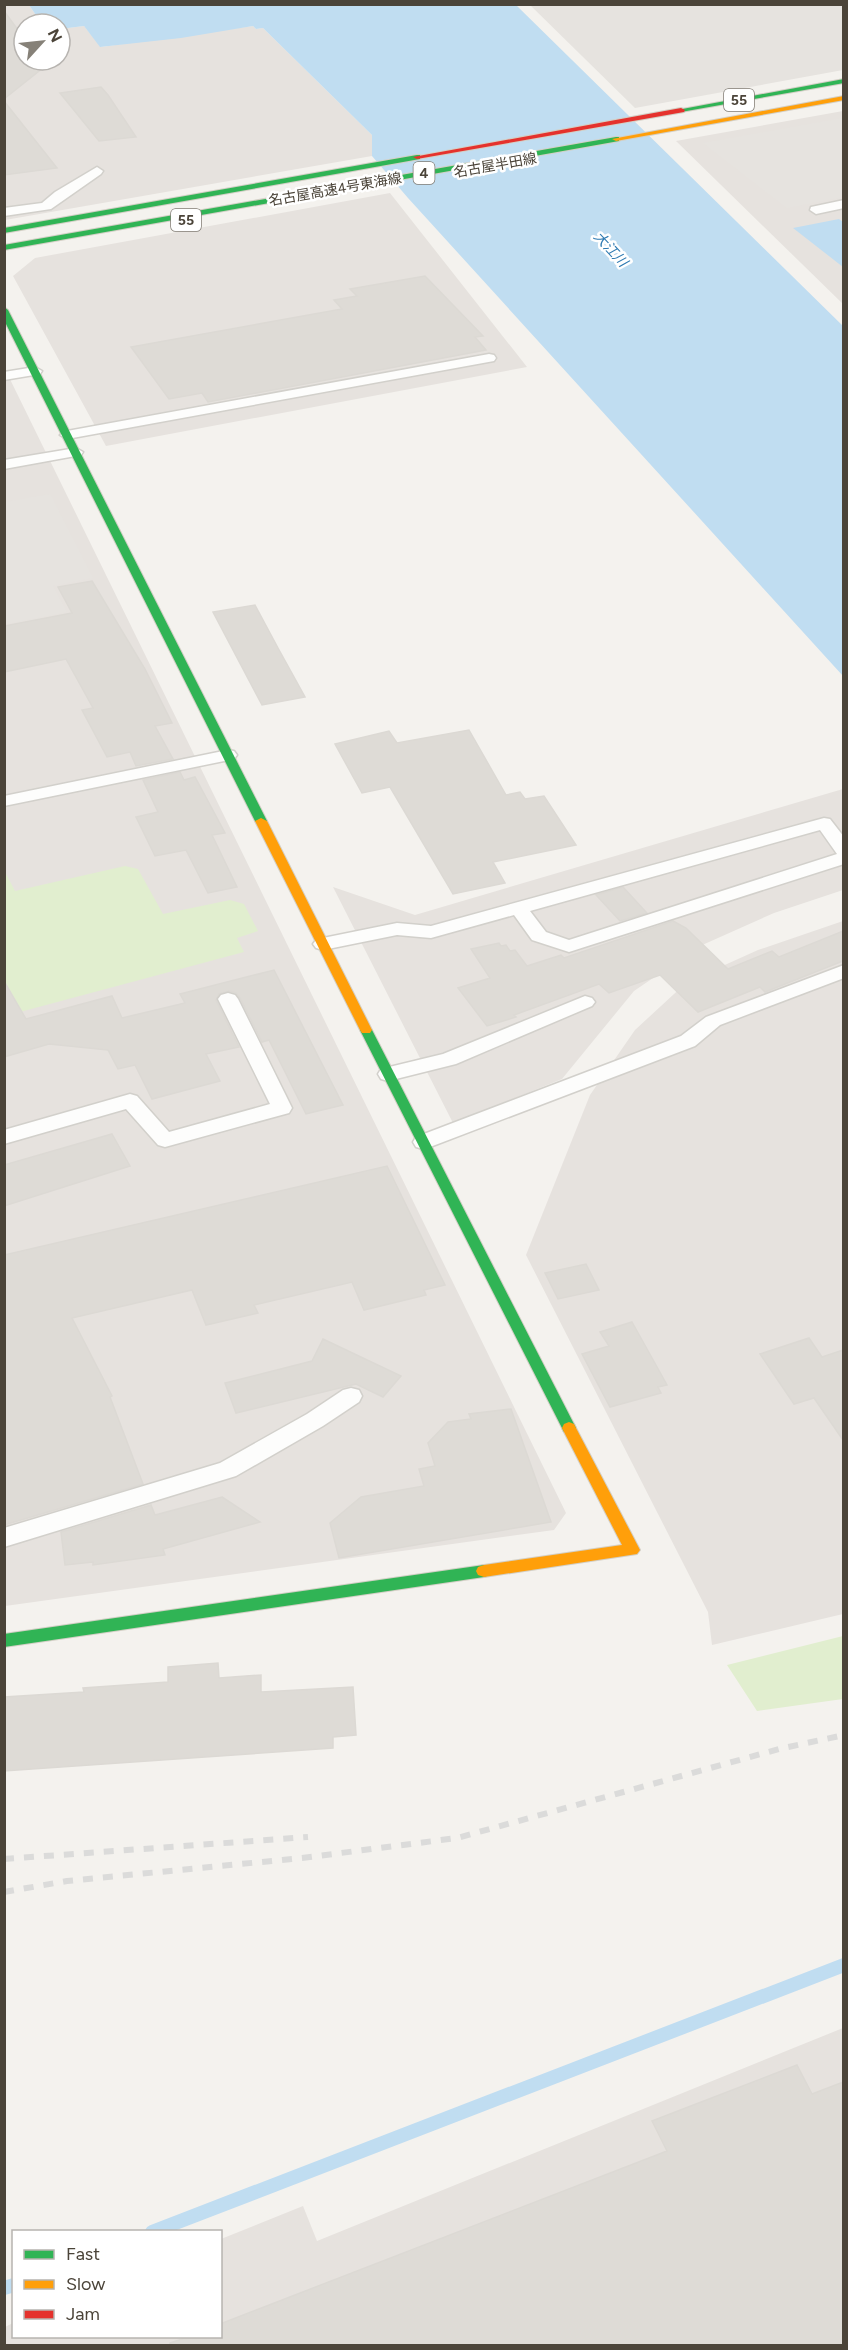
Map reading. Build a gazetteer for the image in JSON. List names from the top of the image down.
{
  "streets": {
    "main road": [
      "55",
      "名古屋半田線",
      "4",
      "名古屋高速4号東海線"
    ]
  },
  "crossings": [
    ["名古屋半田線", "名古屋高速4号東海線"]
  ],
  "water": ["大江川"],
  "legend": ["Fast", "Slow", "Jam"],
  "north": "top right"
}
